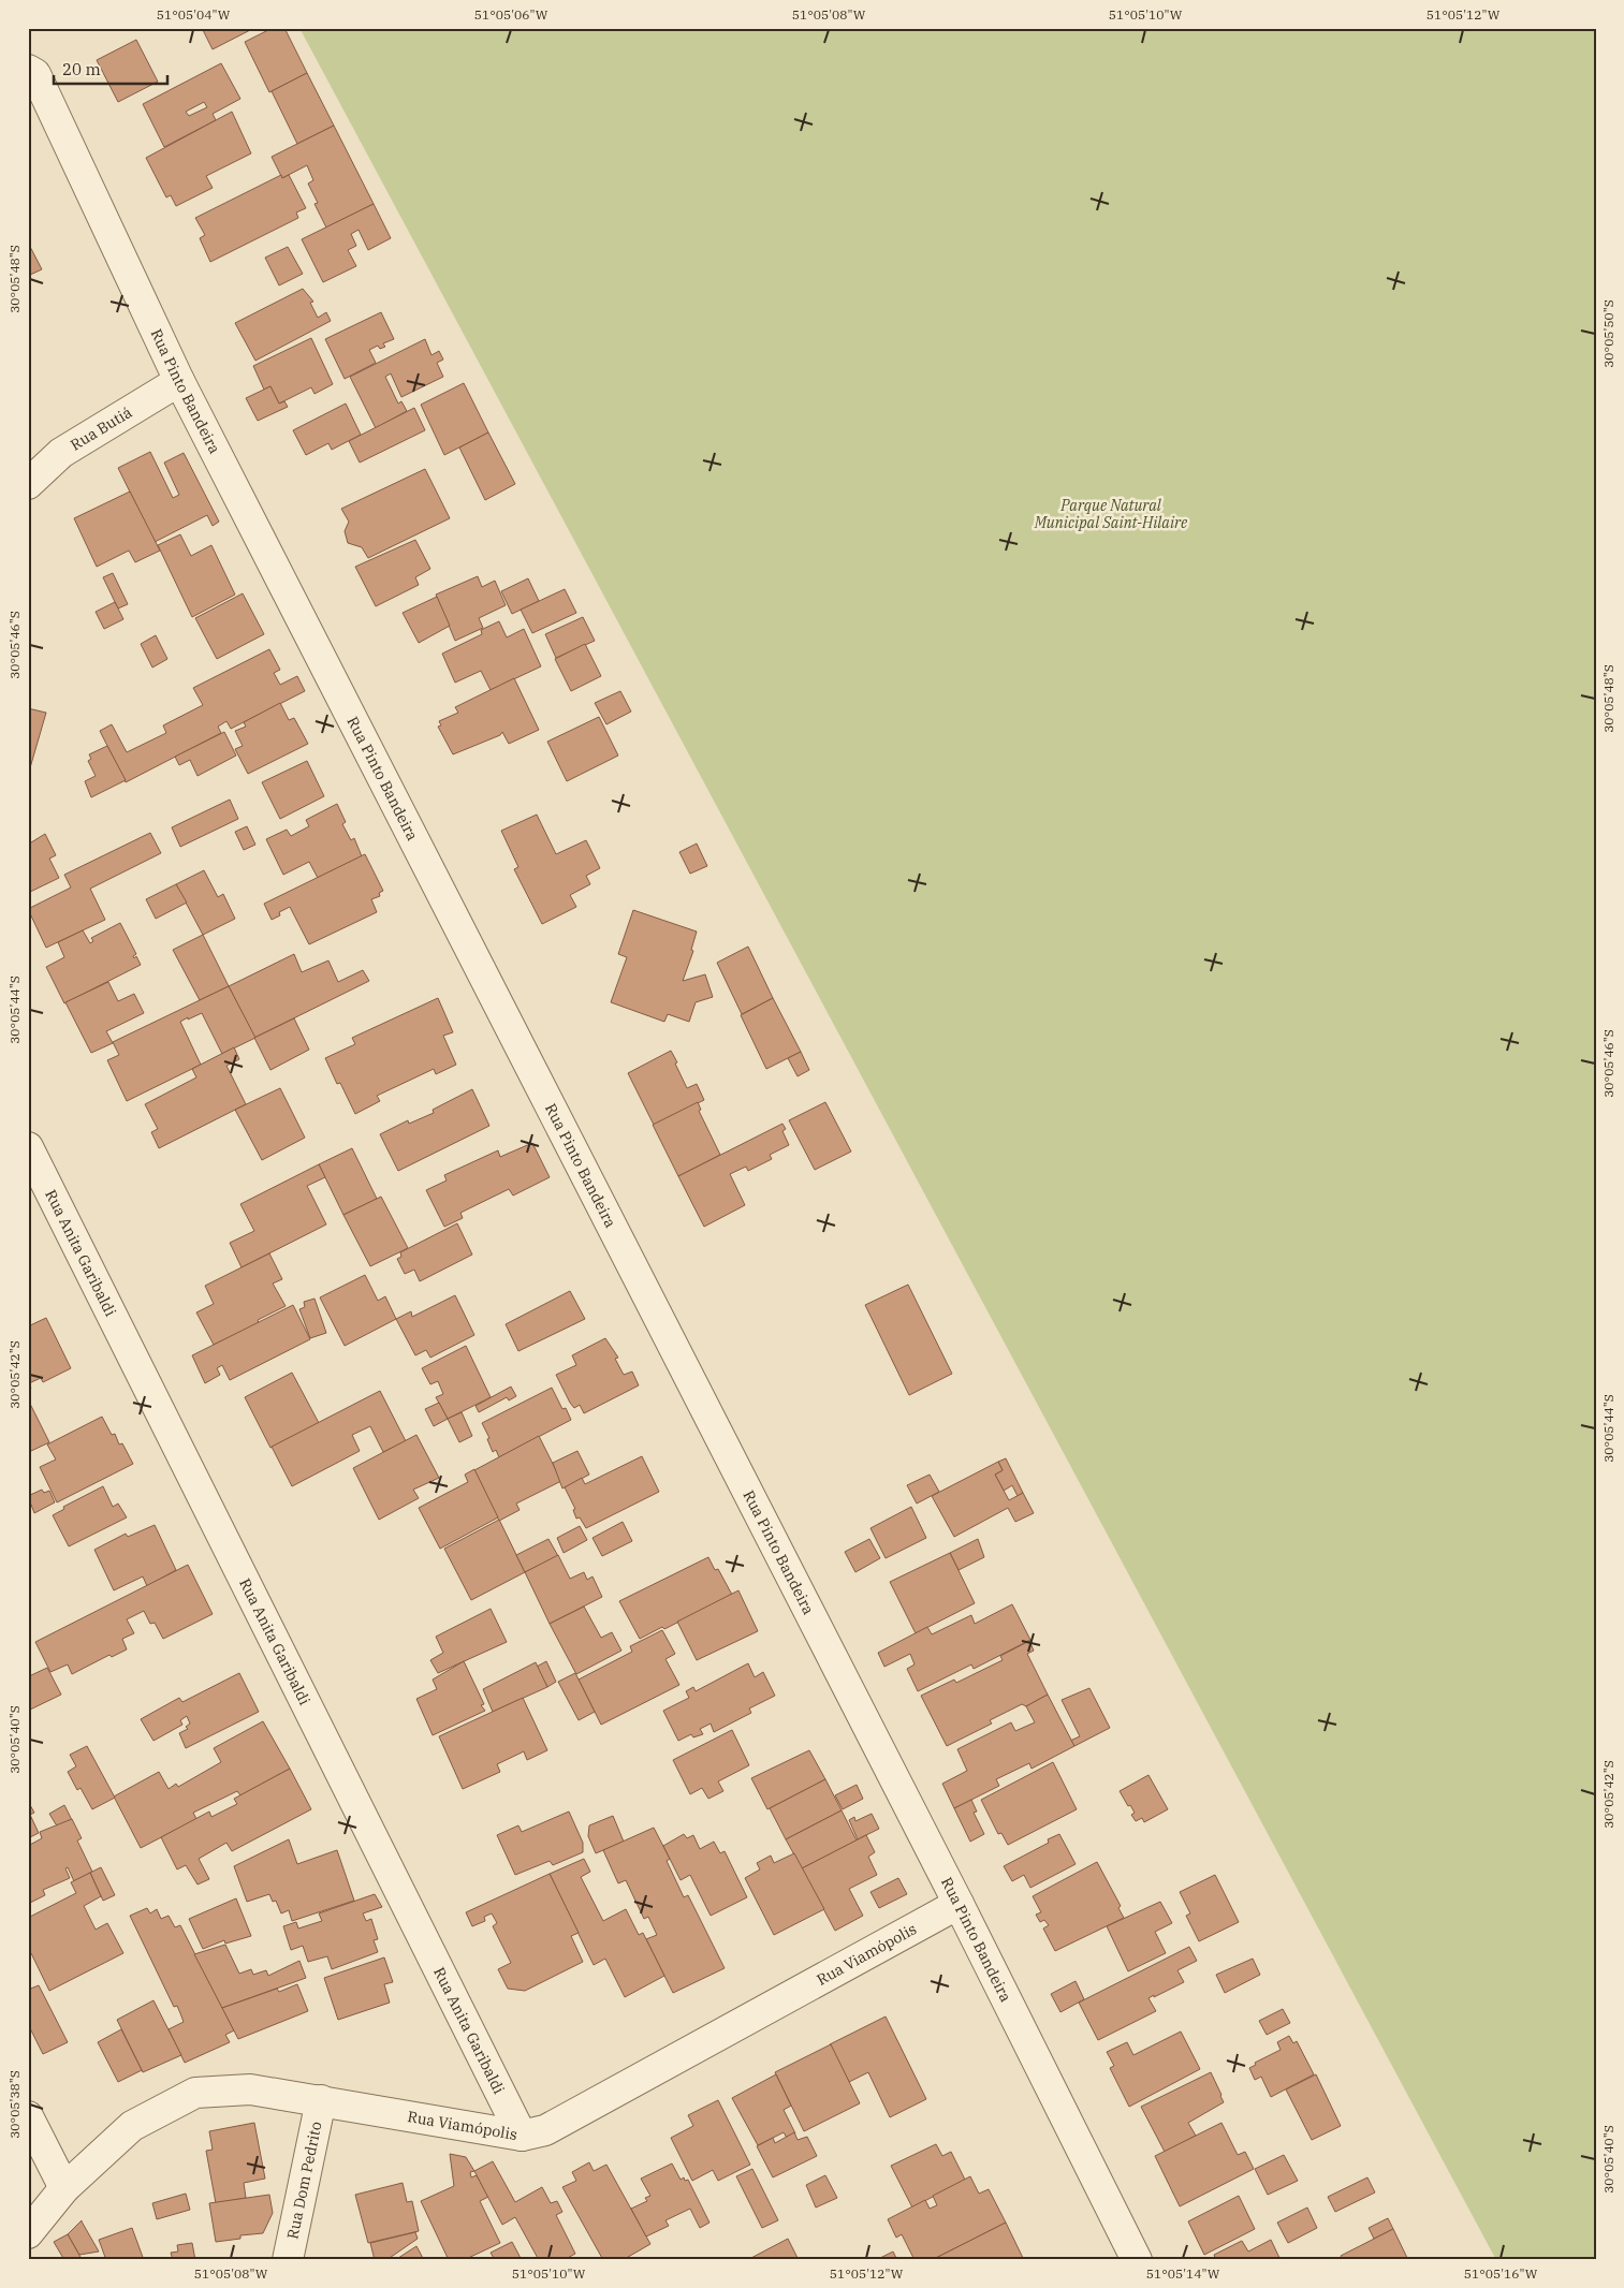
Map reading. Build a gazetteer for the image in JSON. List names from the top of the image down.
{
  "streets": {
    "street": [
      "Rua Pinto Bandeira",
      "Rua Butiá",
      "Rua Anita Garibaldi",
      "Rua Viamópolis",
      "Rua Dom Pedrito"
    ]
  },
  "crossings": [
    ["Rua Pinto Bandeira", "Rua Butiá"],
    ["Rua Pinto Bandeira", "Rua Viamópolis"],
    ["Rua Anita Garibaldi", "Rua Viamópolis"],
    ["Rua Viamópolis", "Rua Dom Pedrito"]
  ],
  "parks": ["Parque Natural Municipal Saint-Hilaire"],
  "scale_bar": "20 m",
  "coordinates": [
    "51°05'04\"W",
    "51°05'06\"W",
    "51°05'08\"W",
    "51°05'10\"W",
    "51°05'12\"W",
    "30°05'48\"S",
    "30°05'50\"S",
    "30°05'46\"S",
    "30°05'44\"S",
    "30°05'42\"S",
    "30°05'40\"S",
    "30°05'38\"S",
    "51°05'14\"W",
    "51°05'16\"W"
  ]
}
